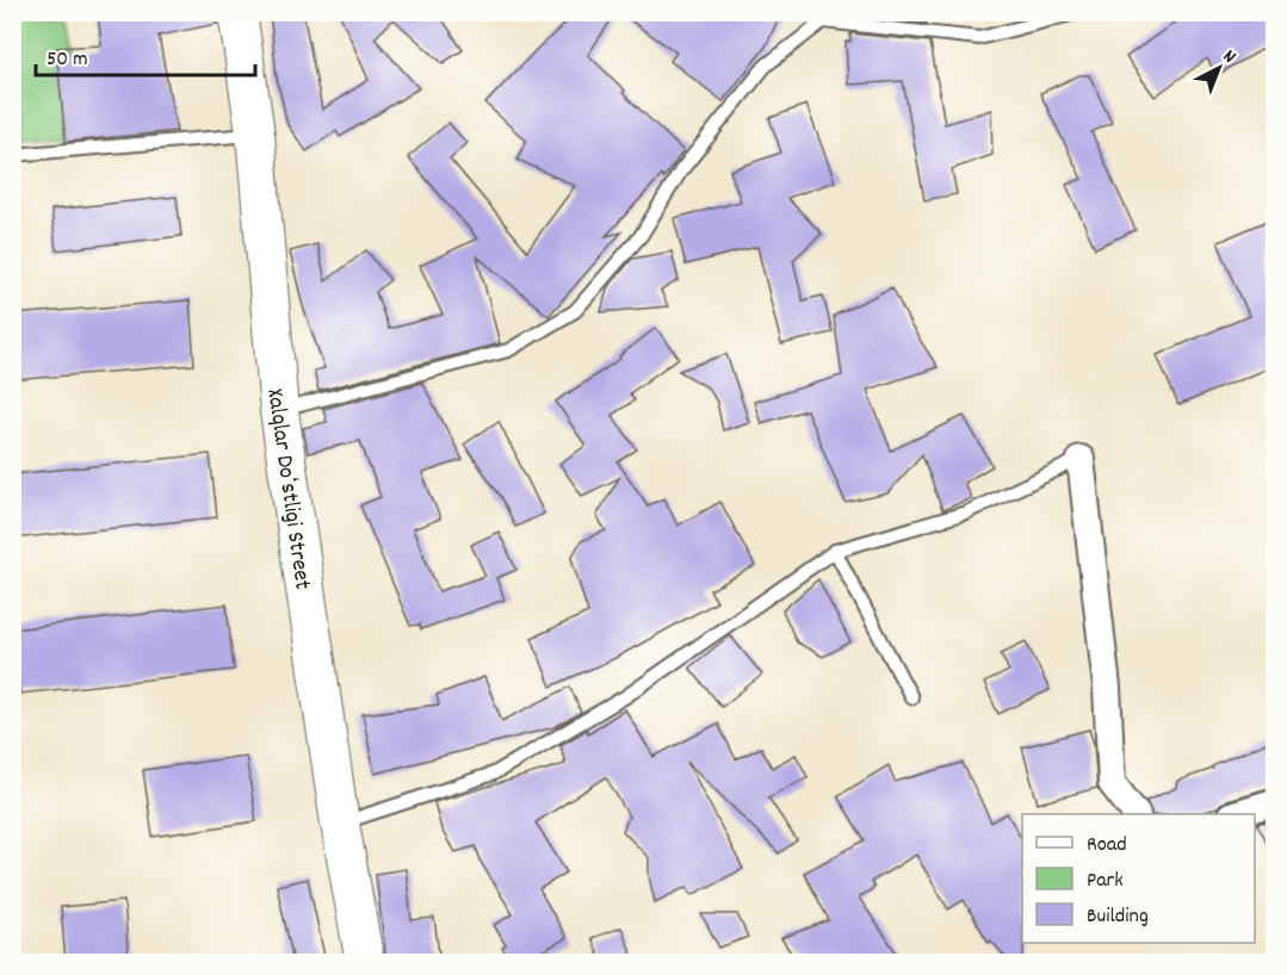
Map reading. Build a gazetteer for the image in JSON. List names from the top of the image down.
{
  "streets": {
    "main road": ["Xalqlar Doʻstligi Street"]
  },
  "legend": ["Road", "Park", "Building"],
  "scale_bar": "50 m",
  "north": "top right"
}
